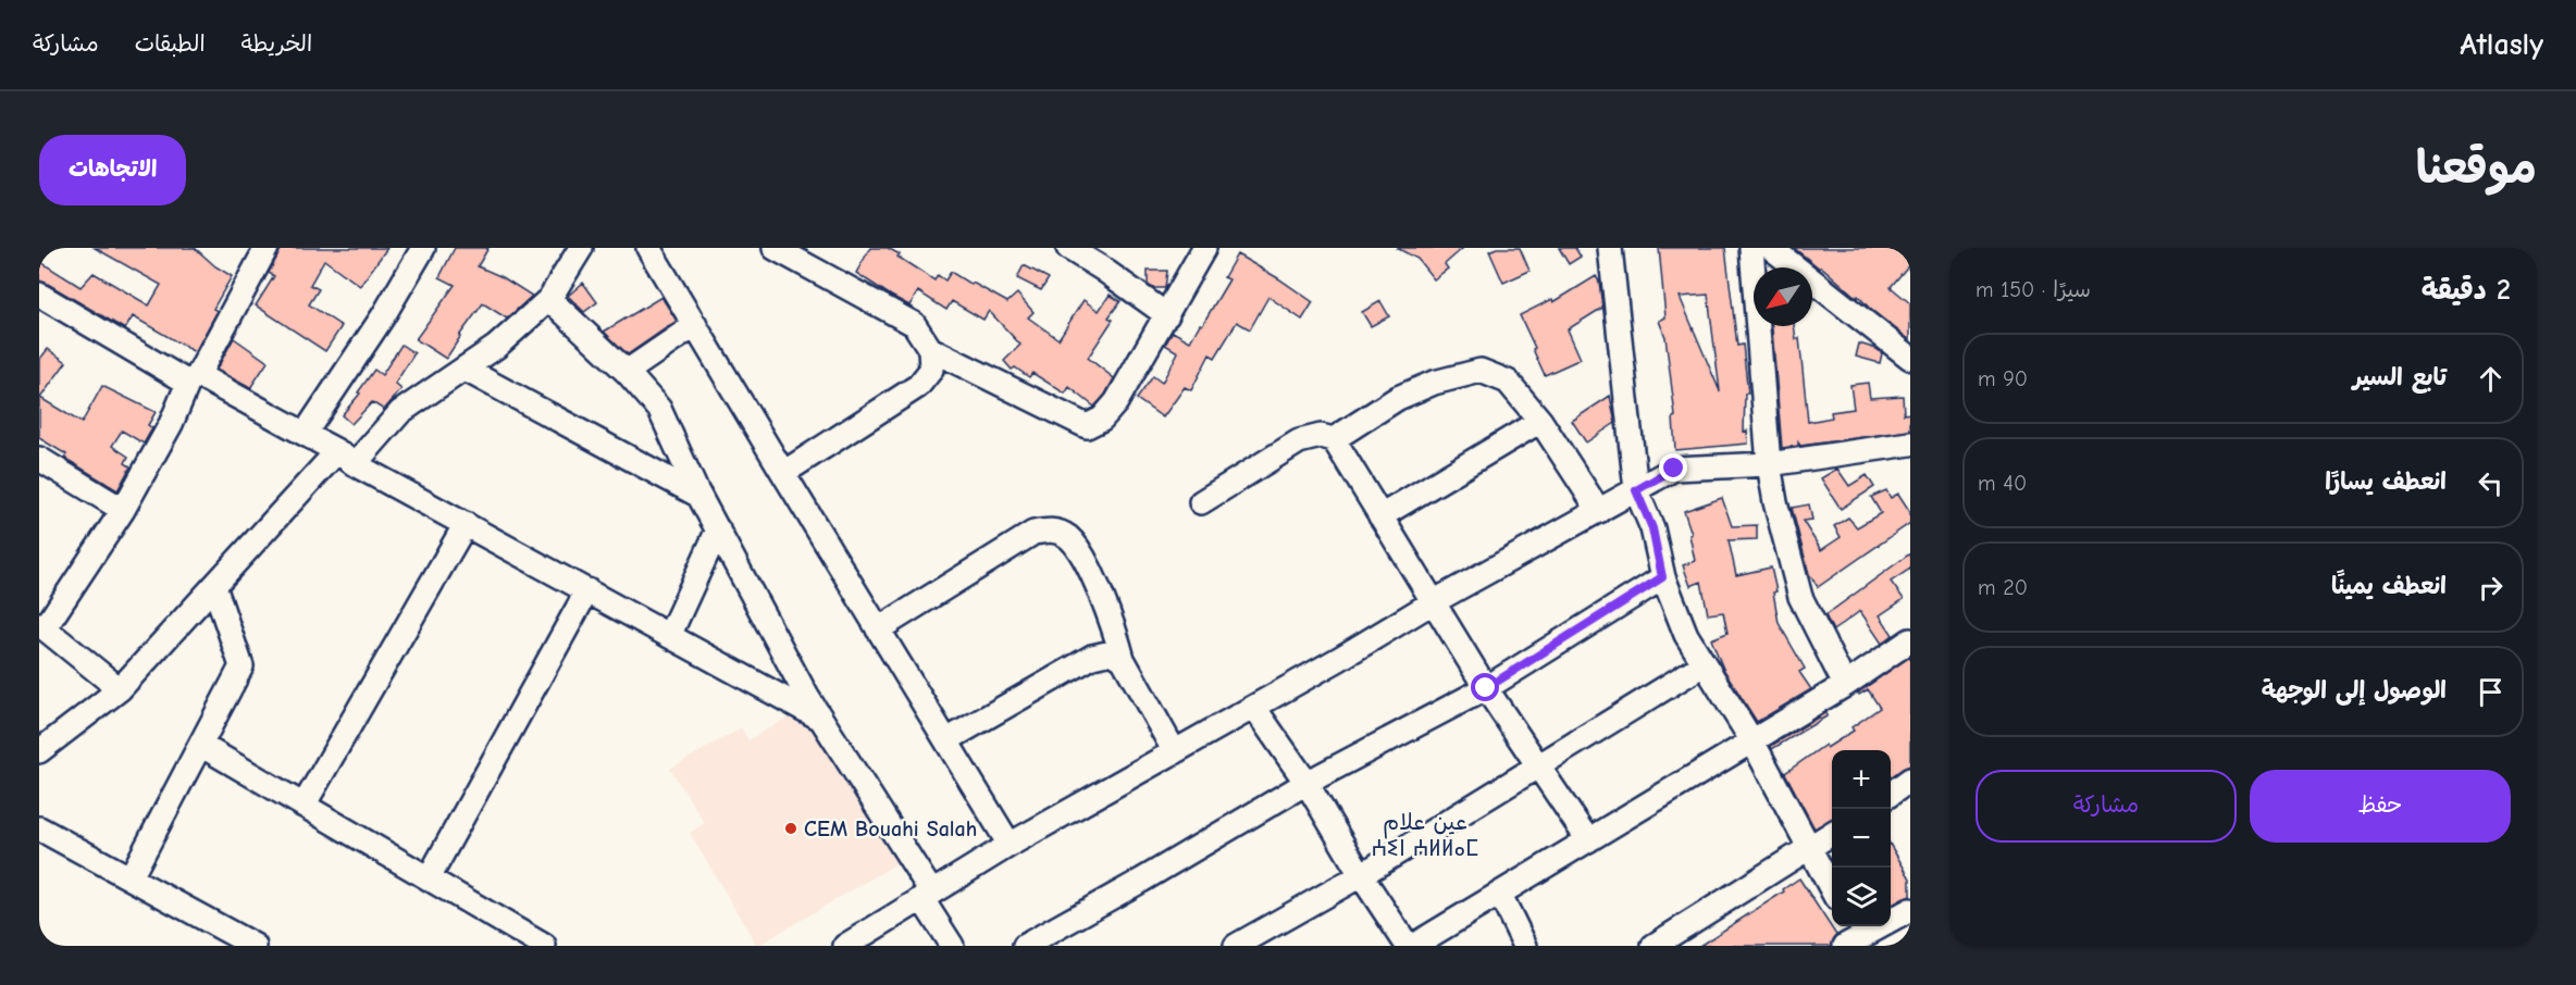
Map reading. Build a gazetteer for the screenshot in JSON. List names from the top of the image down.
{
  "districts": ["عين علام ⵄⵉⵏ ⵄⵍⵍⴰⵎ"],
  "places": ["CEM Bouahi Salah"],
  "north": "bottom left",
  "page": {
    "header": "Atlasly",
    "nav": ["الخريطة", "الطبقات", "مشاركة"],
    "title": "موقعنا",
    "buttons": [
      "الاتجاهات",
      ["حفظ", "مشاركة"]
    ],
    "heading": ["2 دقيقة", "سيرًا · 150 m"],
    "list": [
      ["تابع السير", "90 m"],
      ["انعطف يسارًا", "40 m"],
      ["انعطف يمينًا", "20 m"],
      "الوصول إلى الوجهة"
    ],
    "map_buttons": ["+", "−"]
  }
}
